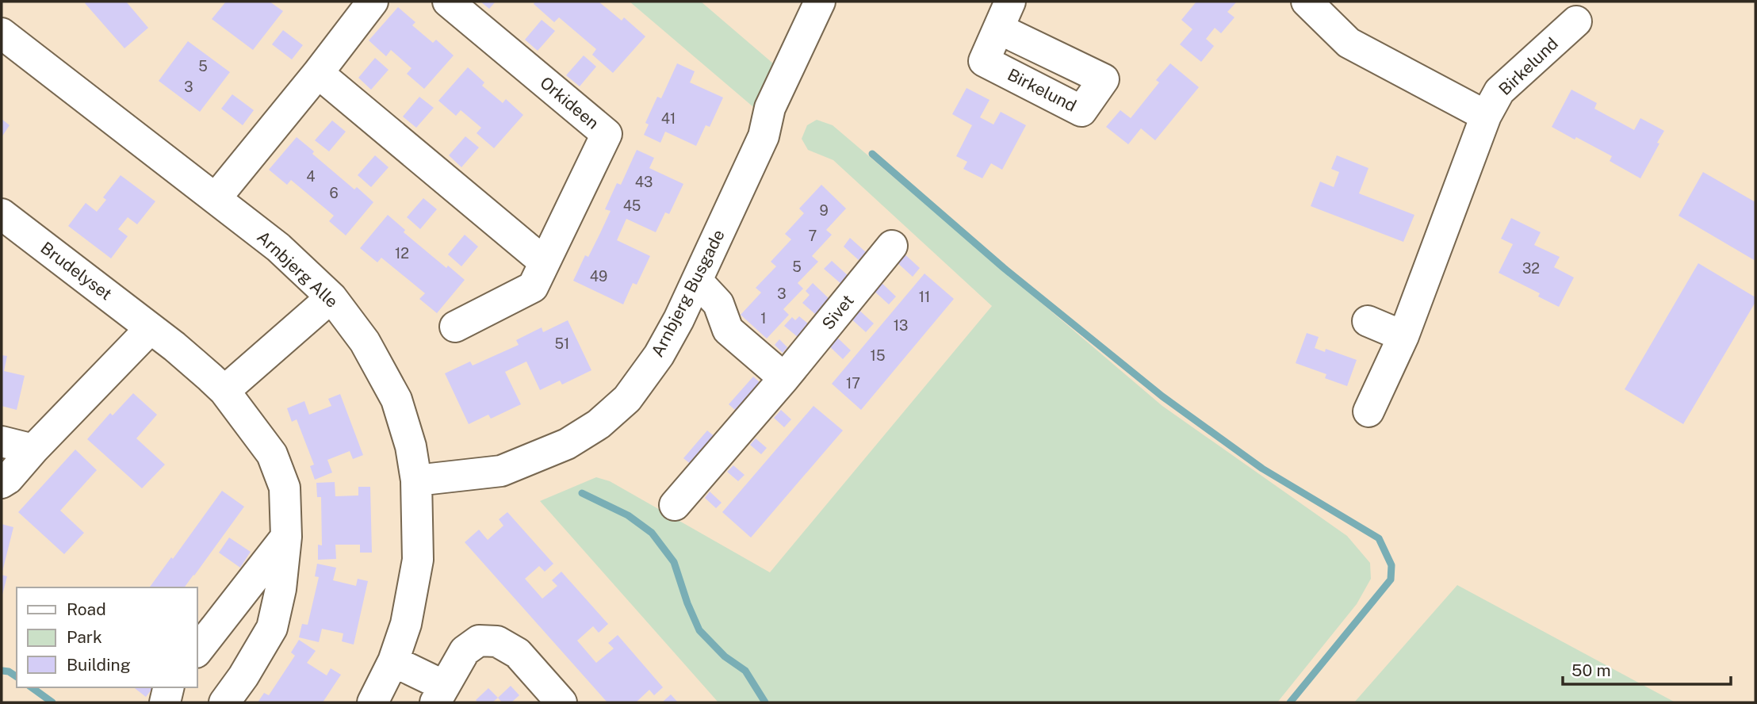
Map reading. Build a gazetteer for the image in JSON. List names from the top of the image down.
{
  "streets": {
    "street": [
      "Birkelund",
      "Orkideen",
      "Arnbjerg Alle",
      "Brudelyset",
      "Arnbjerg Busgade",
      "Sivet"
    ]
  },
  "crossings": [
    ["Arnbjerg Alle", "Arnbjerg Busgade"]
  ],
  "house_numbers": [
    "5",
    "3",
    "41",
    "4",
    "43",
    "6",
    "45",
    "9",
    "7",
    "12",
    "5",
    "32",
    "49",
    "3",
    "11",
    "1",
    "13",
    "51",
    "15",
    "17"
  ],
  "legend": ["Road", "Park", "Building"],
  "scale_bar": "50 m"
}
